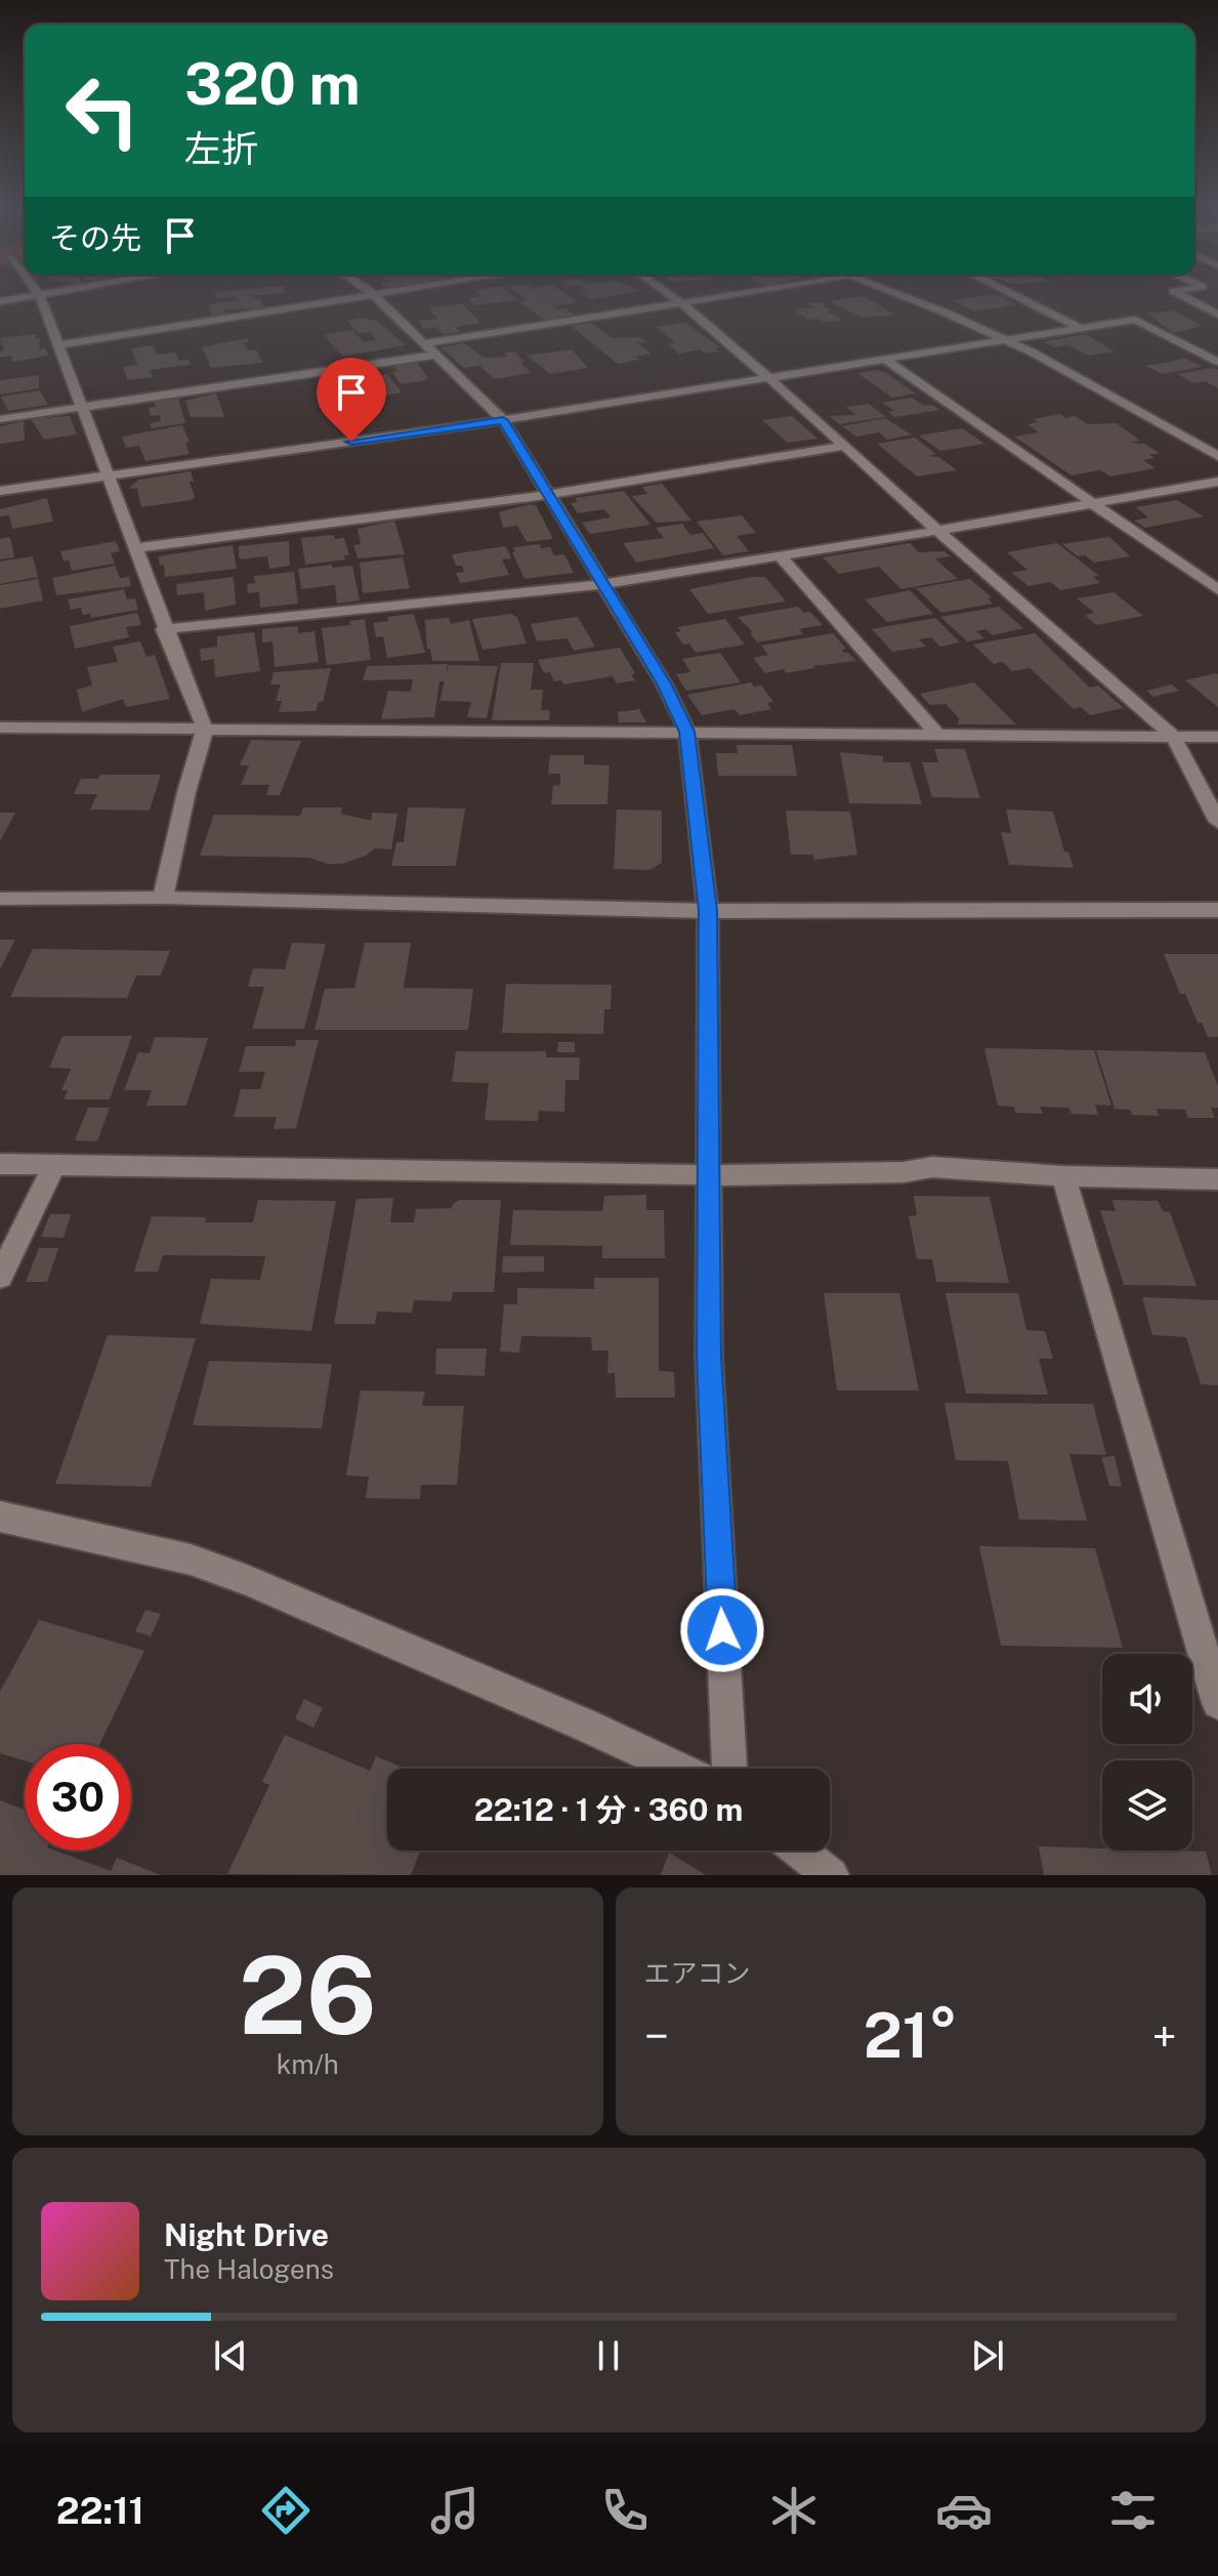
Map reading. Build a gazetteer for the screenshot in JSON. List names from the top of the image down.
{
  "page": {
    "turn": ["320 m", "左折"],
    "then": "その先",
    "limit": "30",
    "trip": "22:12 · 1 分 · 360 m",
    "tile": [
      ["26", "km/h"],
      "エアコン"
    ],
    "heat": ["−", "21°", "+"],
    "song": ["Night Drive", "The Halogens"],
    "tabs": "22:11"
  }
}
